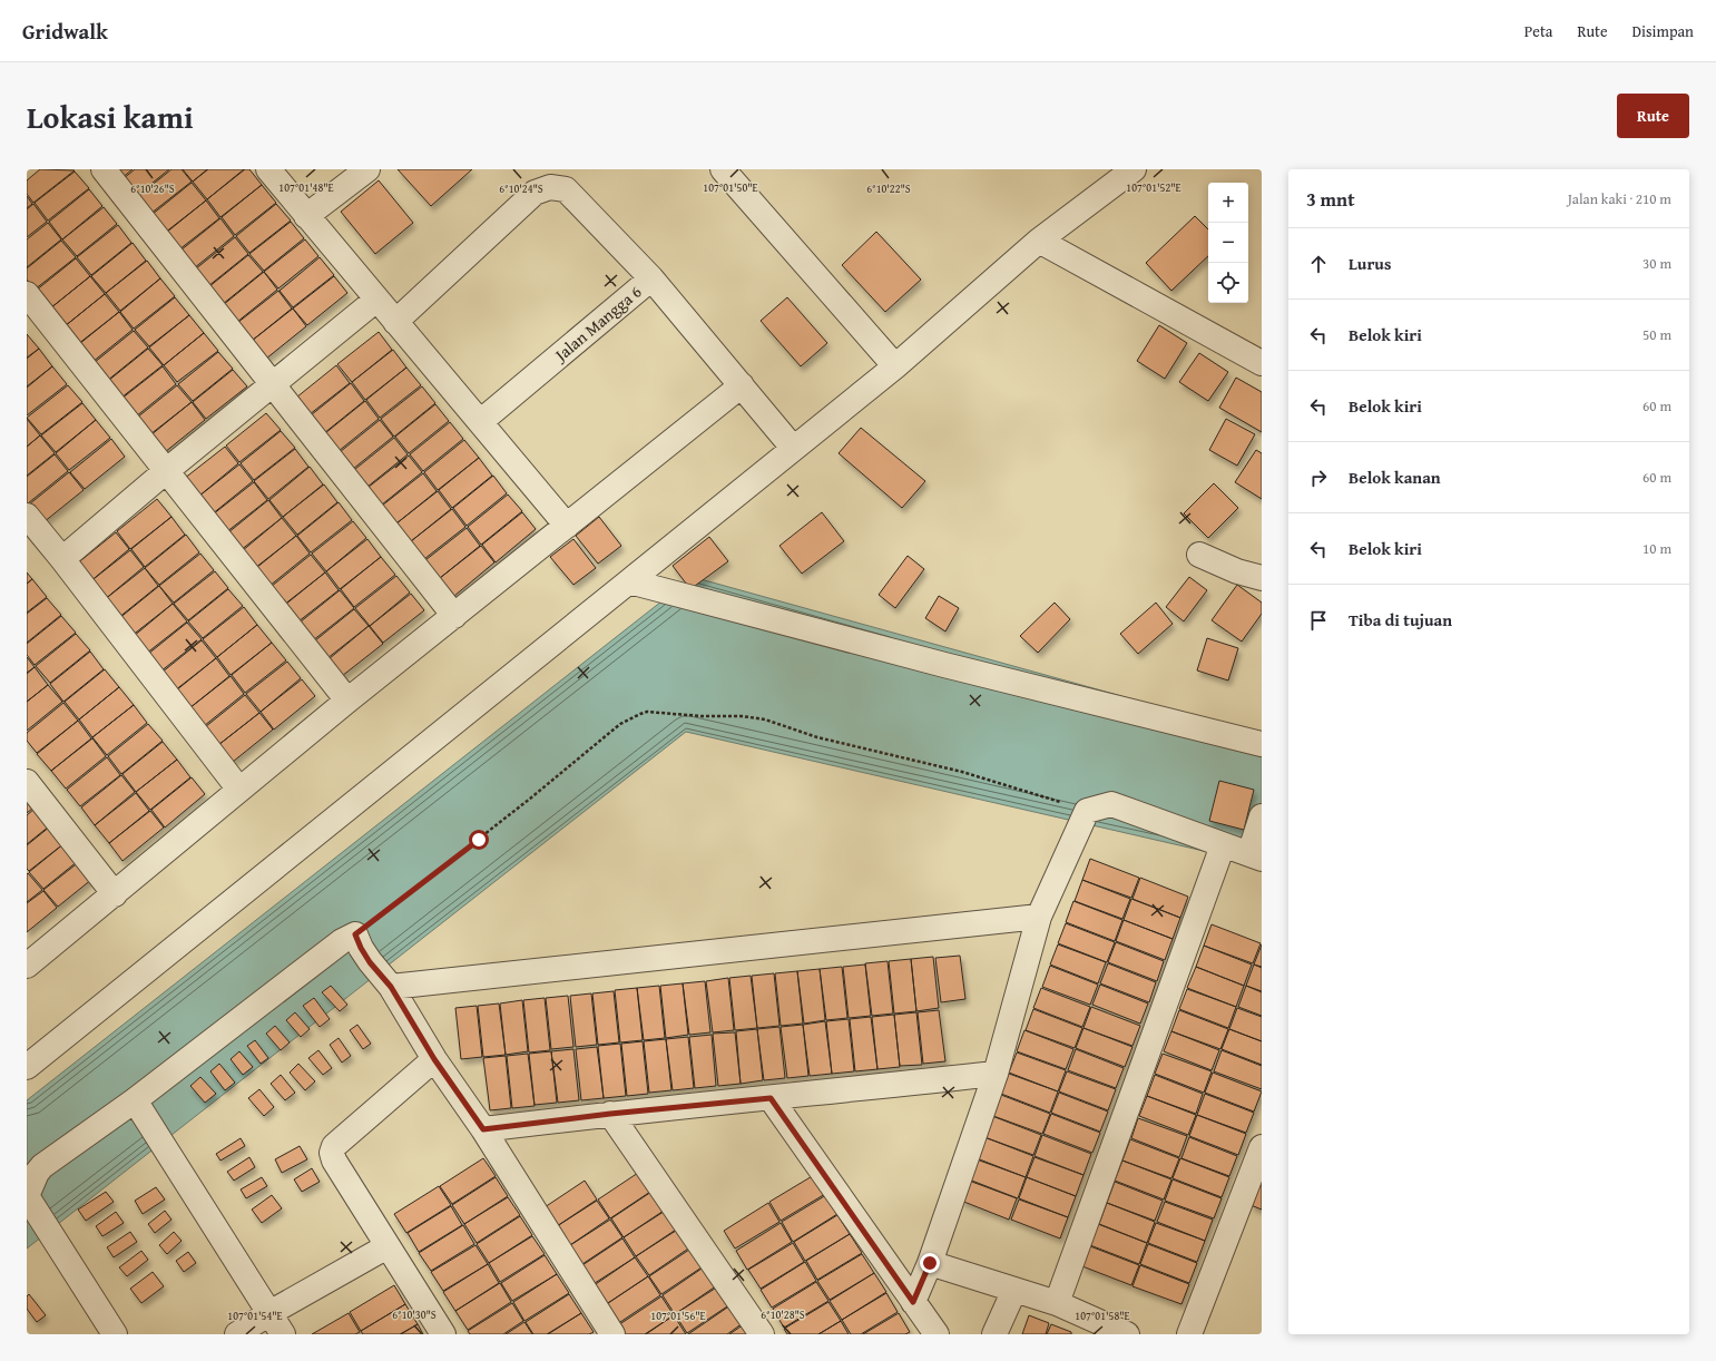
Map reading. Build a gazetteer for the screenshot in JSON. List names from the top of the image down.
{
  "streets": {
    "street": ["Jalan Mangga 6"]
  },
  "page": {
    "header": "Gridwalk",
    "nav": ["Peta", "Rute", "Disimpan"],
    "title": "Lokasi kami",
    "buttons": "Rute",
    "heading": ["3 mnt", "Jalan kaki · 210 m"],
    "map_buttons": ["+", "−"],
    "list": [
      ["Lurus", "30 m"],
      ["Belok kiri", "50 m"],
      ["Belok kiri", "60 m"],
      ["Belok kanan", "60 m"],
      ["Belok kiri", "10 m"],
      "Tiba di tujuan"
    ]
  },
  "coordinates": [
    "107°01'48\"E",
    "107°01'50\"E",
    "107°01'52\"E",
    "6°10'24\"S",
    "6°10'22\"S",
    "6°10'26\"S",
    "6°10'30\"S",
    "6°10'28\"S",
    "107°01'54\"E",
    "107°01'56\"E",
    "107°01'58\"E"
  ]
}
